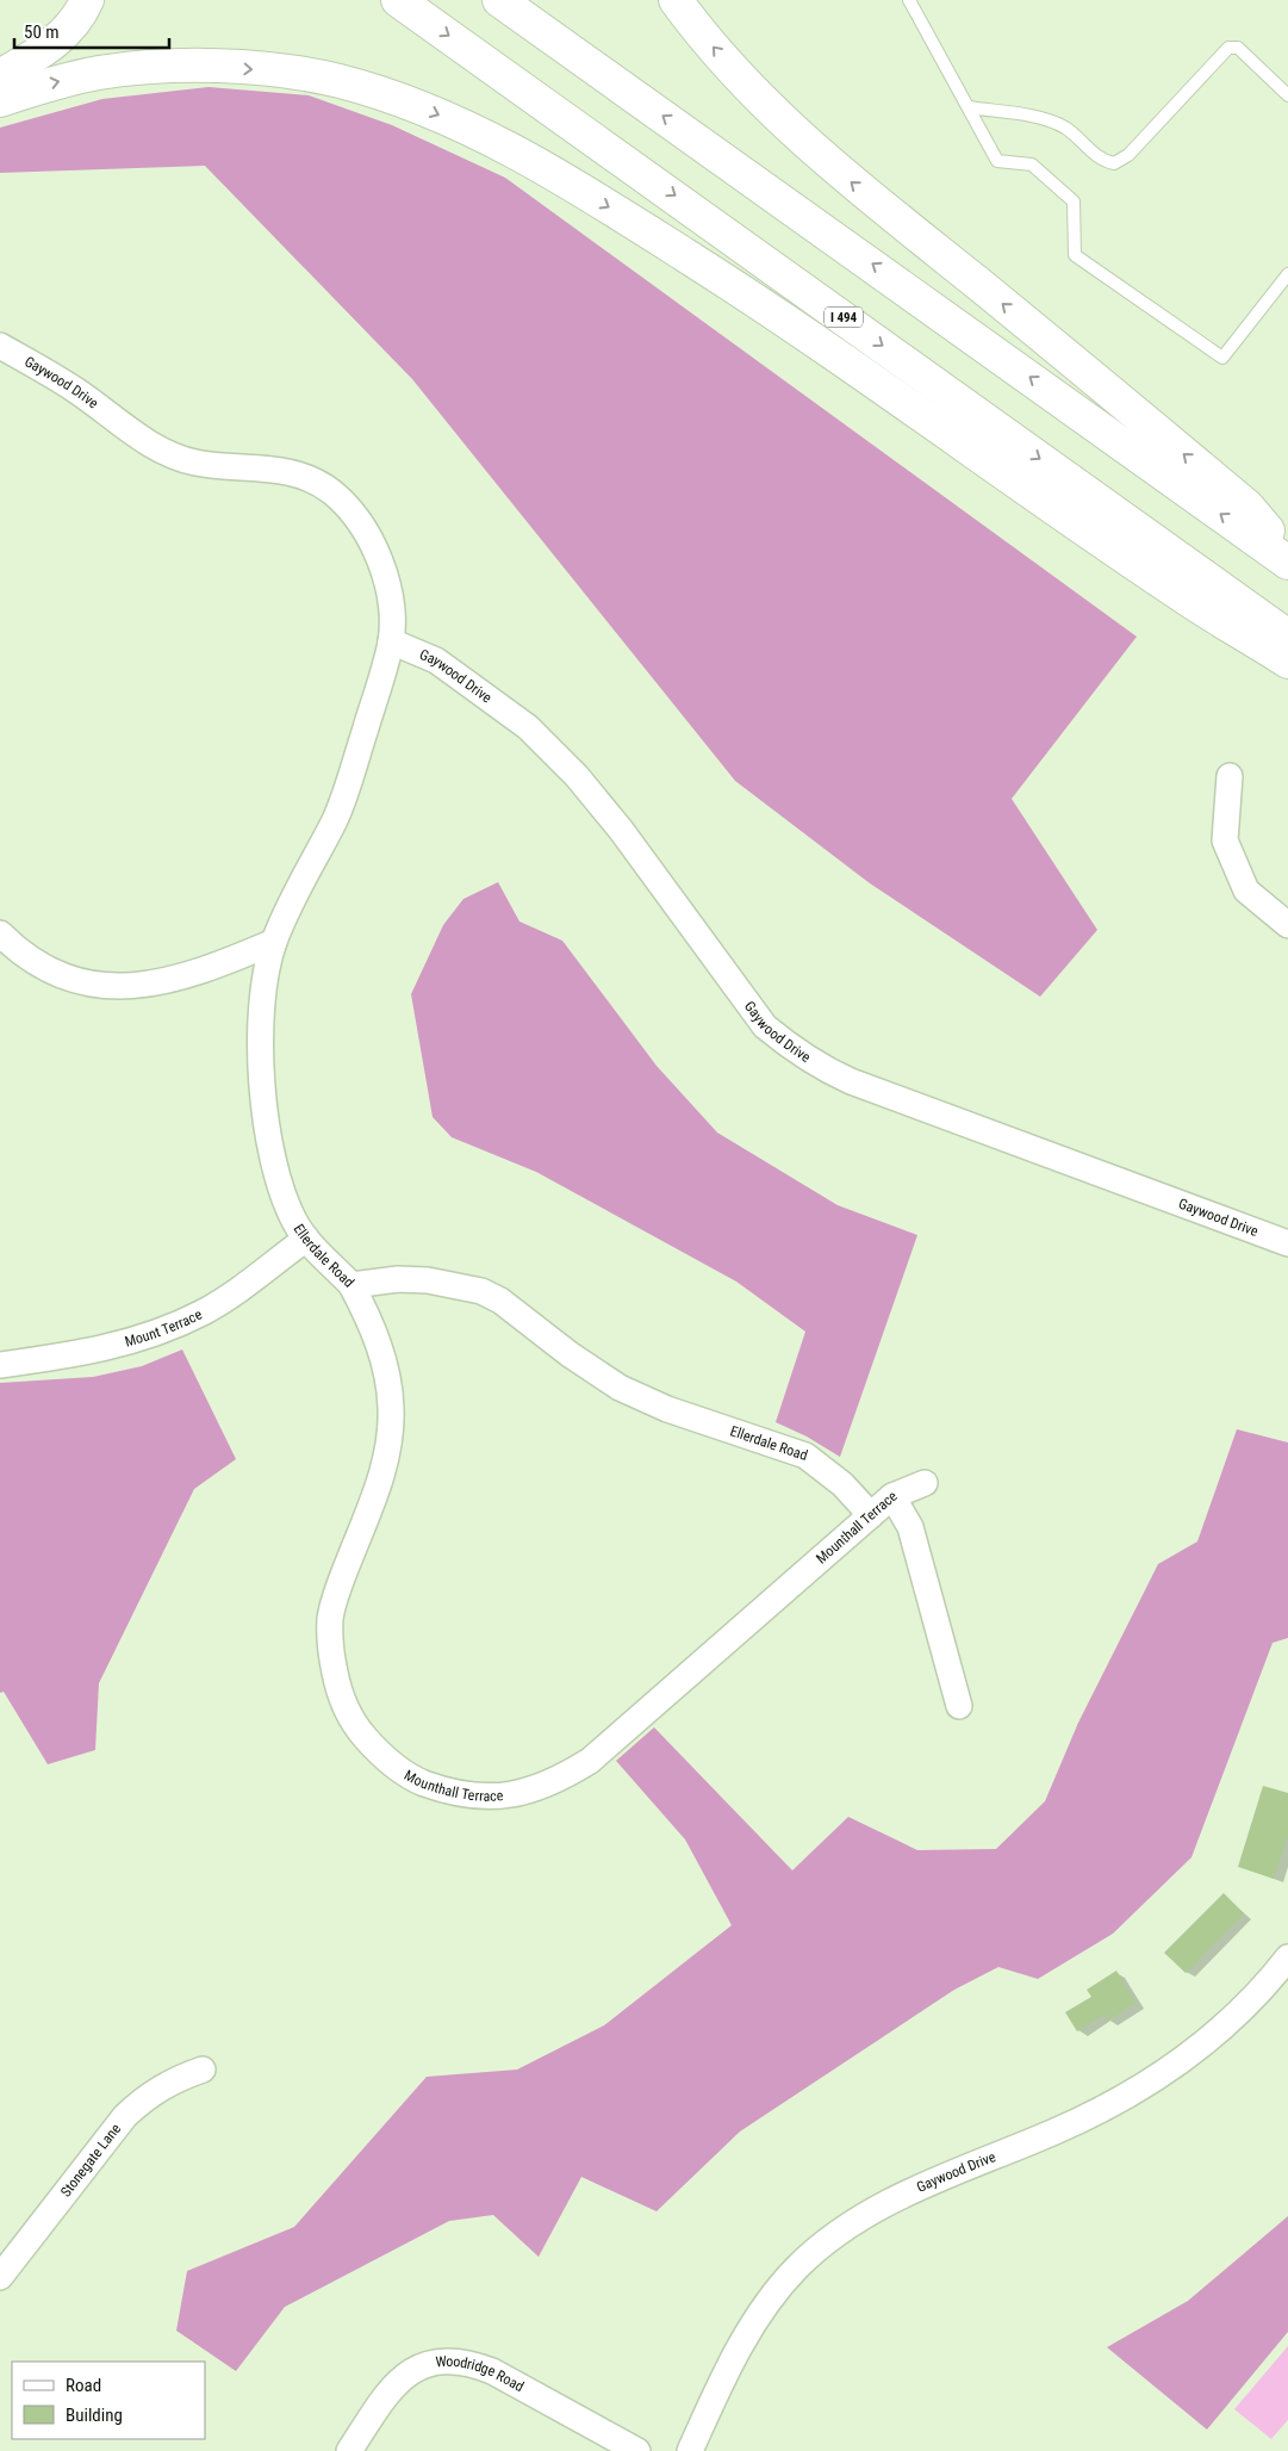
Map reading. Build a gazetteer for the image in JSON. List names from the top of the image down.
{
  "streets": {
    "highway": ["I 494"],
    "street": [
      "Gaywood Drive",
      "Ellerdale Road",
      "Mount Terrace",
      "Mounthall Terrace",
      "Stonegate Lane",
      "Woodridge Road"
    ]
  },
  "crossings": [
    ["Gaywood Drive", "Ellerdale Road"],
    ["Ellerdale Road", "Mount Terrace"],
    ["Ellerdale Road", "Mounthall Terrace"]
  ],
  "legend": ["Road", "Building"],
  "scale_bar": "50 m"
}
